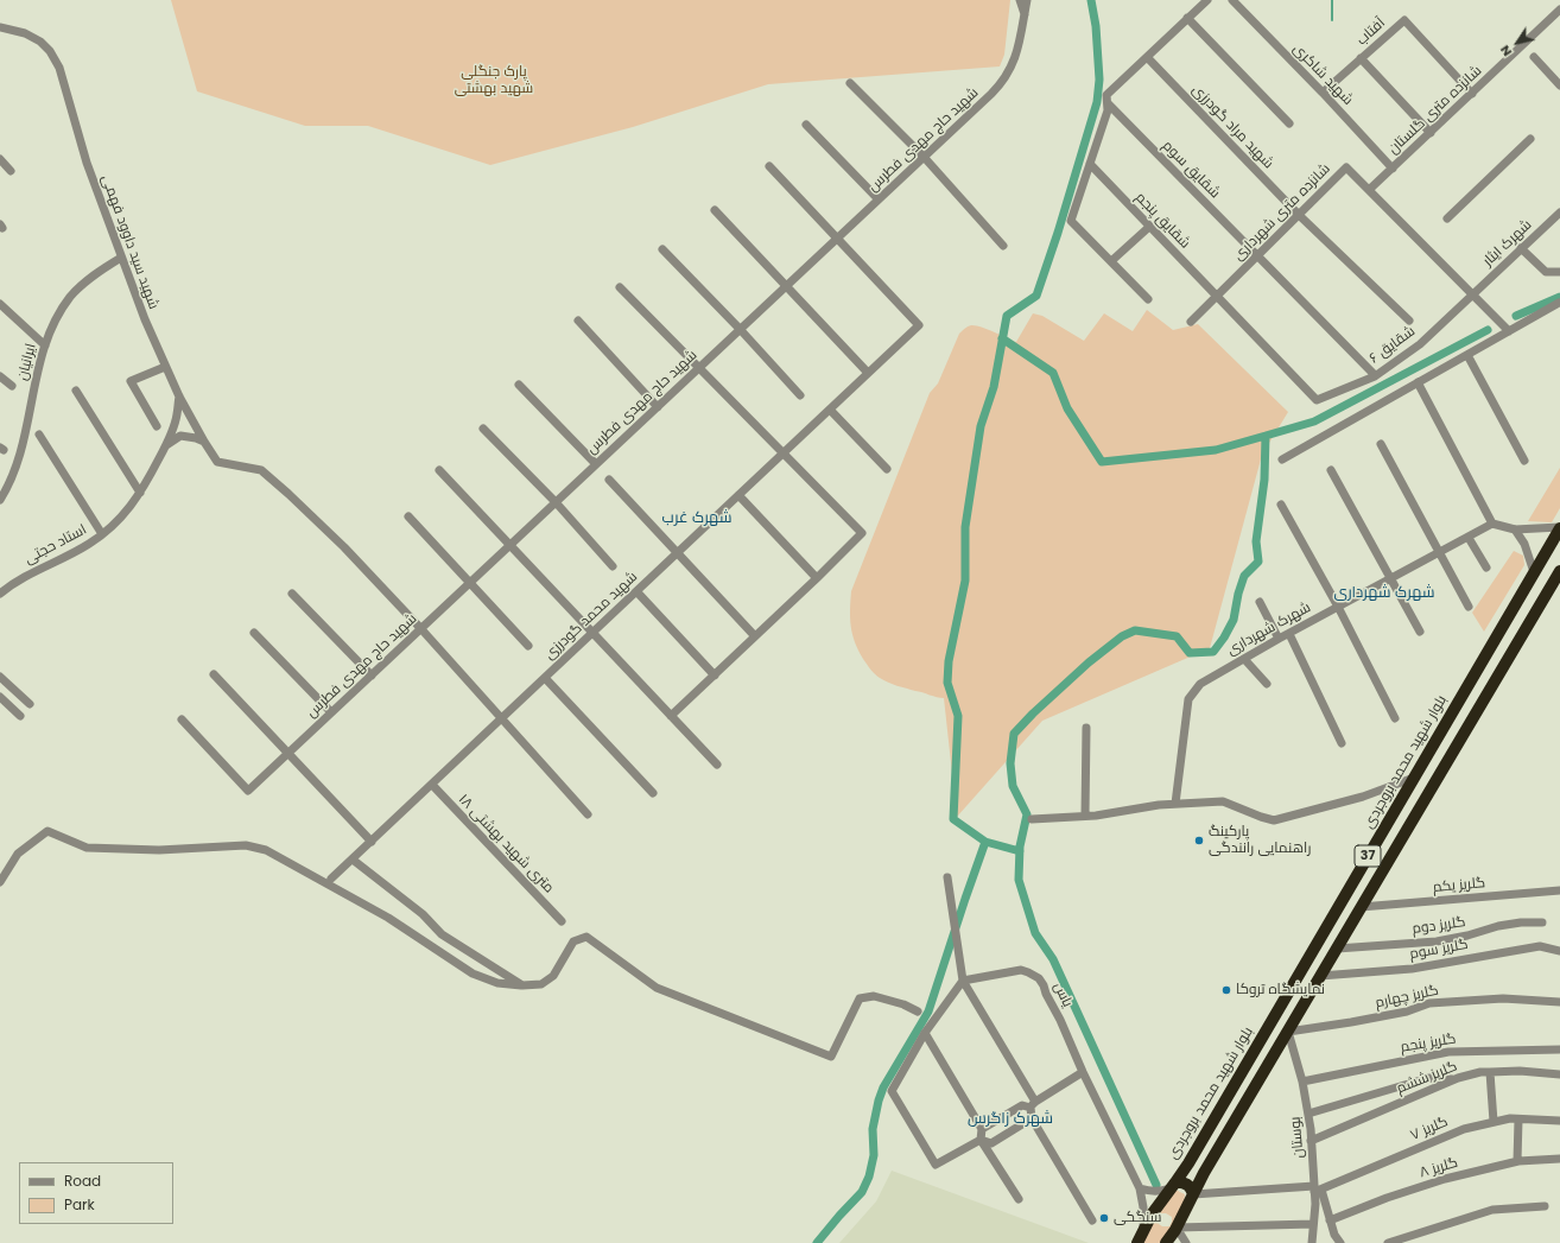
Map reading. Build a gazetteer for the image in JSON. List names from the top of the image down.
{
  "streets": {
    "highway": ["بلوار شهید محمد بروجردی", "37"],
    "street": [
      "آفتاب",
      "شهید شاکری",
      "شانزده متری گلستان",
      "شهید مراد گودرزی",
      "شهید حاج مهدی فطرس",
      "شقایق سوم",
      "شانزده متری شهرداری",
      "شقایق پنجم",
      "شهید سید داوود فهمی",
      "شهرک ایثار",
      "شقایق ۶",
      "ایرانیان",
      "استاد حجتی",
      "شهید محمد گودرزی",
      "شهرک شهرداری",
      "۱۸ متری شهید بهشتی",
      "گلریز یکم",
      "گلریز دوم",
      "گلریز سوم",
      "یاس",
      "گلریز چهارم",
      "گلریز پنجم",
      "گلریز ششم",
      "گلریز ۷",
      "بوستان",
      "گلریز ۸"
    ]
  },
  "crossings": [
    ["آفتاب", "شهید شاکری"],
    ["آفتاب", "شانزده متری گلستان"],
    ["شهید شاکری", "شانزده متری گلستان"],
    ["شانزده متری گلستان", "شانزده متری شهرداری"],
    ["شهید مراد گودرزی", "شانزده متری شهرداری"],
    ["شهید حاج مهدی فطرس", "شهید سید داوود فهمی"],
    ["شهید حاج مهدی فطرس", "شهید محمد گودرزی"],
    ["شقایق سوم", "شانزده متری شهرداری"],
    ["شقایق سوم", "شقایق ۶"],
    ["شانزده متری شهرداری", "شقایق پنجم"],
    ["شانزده متری شهرداری", "شهرک ایثار"],
    ["شانزده متری شهرداری", "شقایق ۶"],
    ["شقایق پنجم", "شقایق ۶"],
    ["شهید سید داوود فهمی", "ایرانیان"],
    ["شهید سید داوود فهمی", "استاد حجتی"],
    ["شهرک ایثار", "شقایق ۶"],
    ["شهید محمد گودرزی", "۱۸ متری شهید بهشتی"],
    ["بلوار شهید محمد بروجردی", "37"],
    ["37", "گلریز یکم"],
    ["37", "گلریز دوم"],
    ["37", "گلریز سوم"],
    ["37", "یاس"],
    ["37", "گلریز چهارم"],
    ["37", "گلریز ۷"],
    ["37", "بوستان"],
    ["گلریز چهارم", "بوستان"],
    ["گلریز پنجم", "بوستان"],
    ["گلریز ششم", "بوستان"],
    ["گلریز ۷", "بوستان"]
  ],
  "districts": ["شهرک غرب", "شهرک شهرداری", "شهرک زاگرس"],
  "parks": ["پارک جنگلی شهید بهشتی"],
  "places": ["پارکینگ راهنمایی رانندگی", "نمایشگاه تروکا", "سنگکی"],
  "legend": ["Road", "Park"],
  "north": "bottom left"
}
